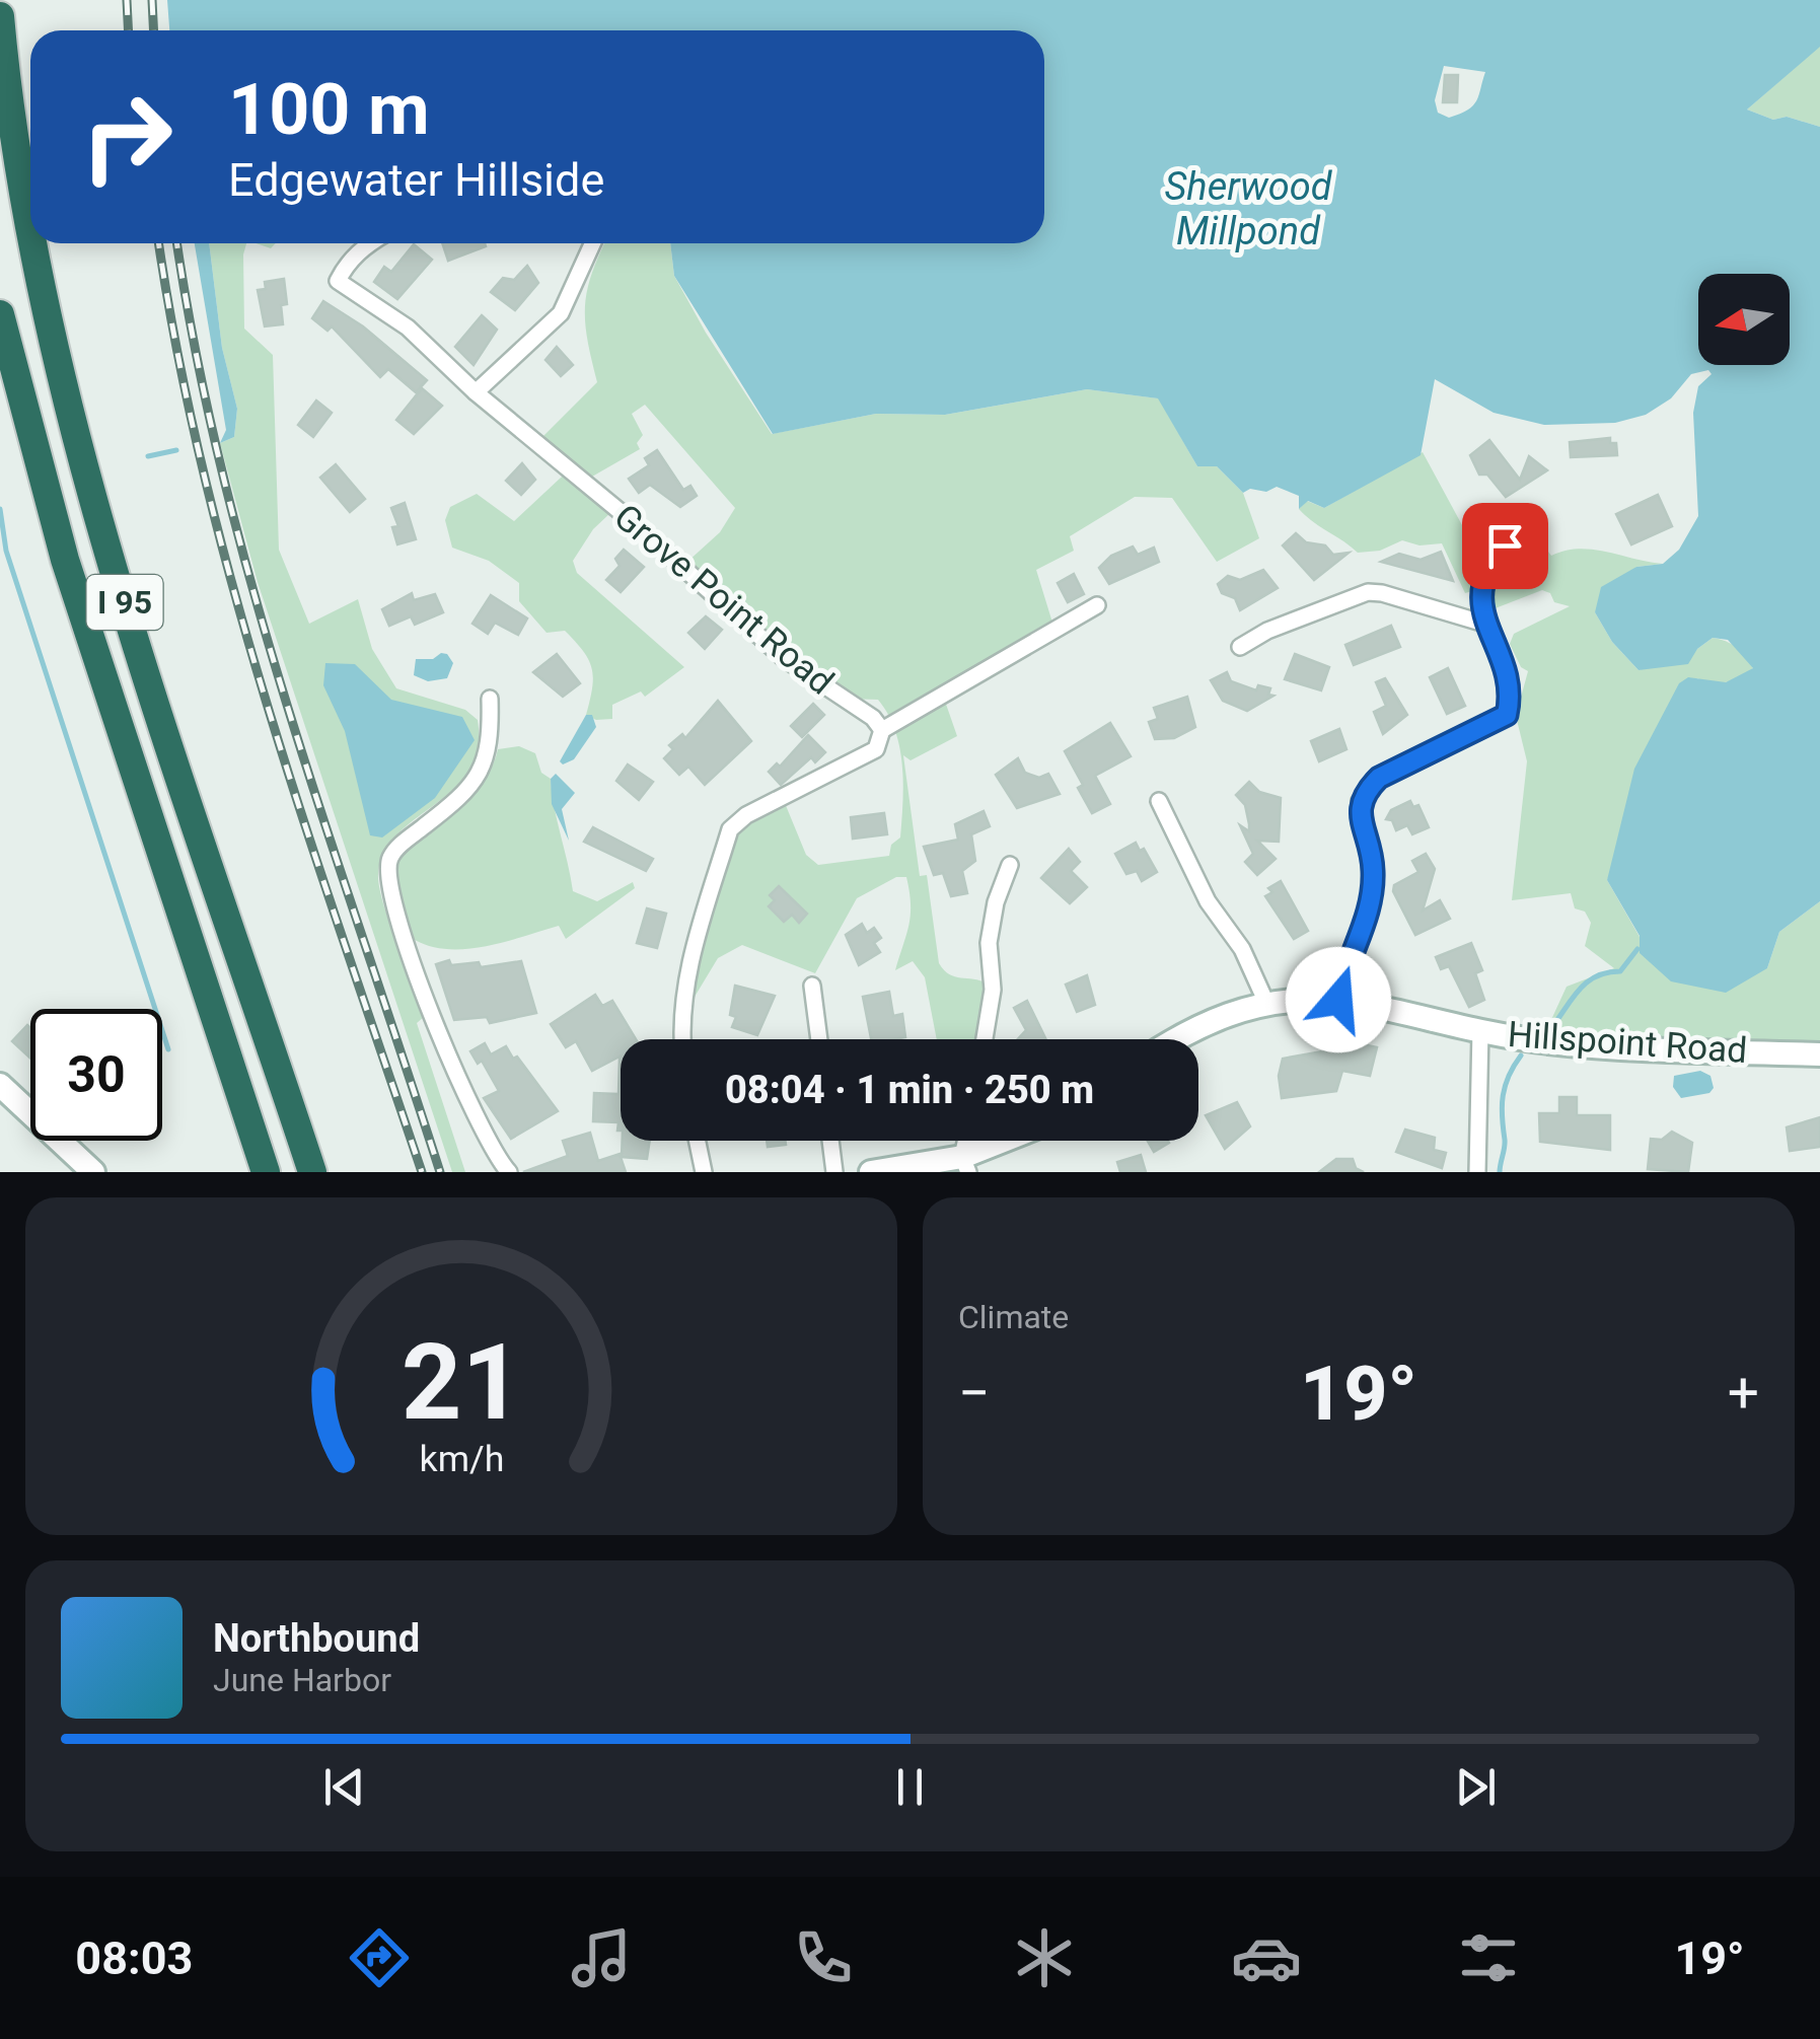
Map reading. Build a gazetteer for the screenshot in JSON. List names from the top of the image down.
{
  "streets": {
    "highway": ["I 95"],
    "street": ["Grove Point Road", "Hillspoint Road"]
  },
  "water": ["Sherwood Millpond"],
  "north": "left",
  "page": {
    "turn": ["100 m", "Edgewater Hillside"],
    "limit": "30",
    "trip": "08:04 · 1 min · 250 m",
    "tile": "Climate",
    "heat": ["−", "19°", "+"],
    "song": ["Northbound", "June Harbor"],
    "tabs": ["08:03", "19°"],
    "gauge": ["21", "km/h"]
  }
}
